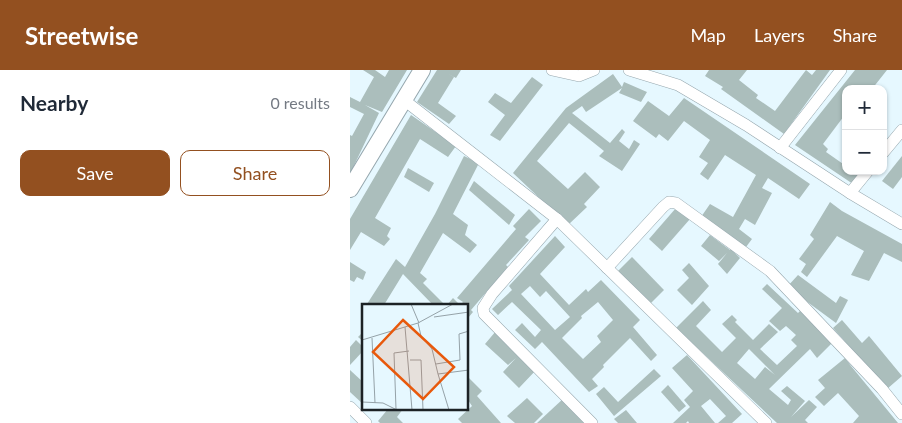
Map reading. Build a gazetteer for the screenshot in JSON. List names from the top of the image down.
{
  "page": {
    "header": "Streetwise",
    "nav": ["Map", "Layers", "Share"],
    "heading": ["Nearby", "0 results"],
    "map_buttons": ["+", "−"],
    "buttons": ["Save", "Share"]
  }
}
